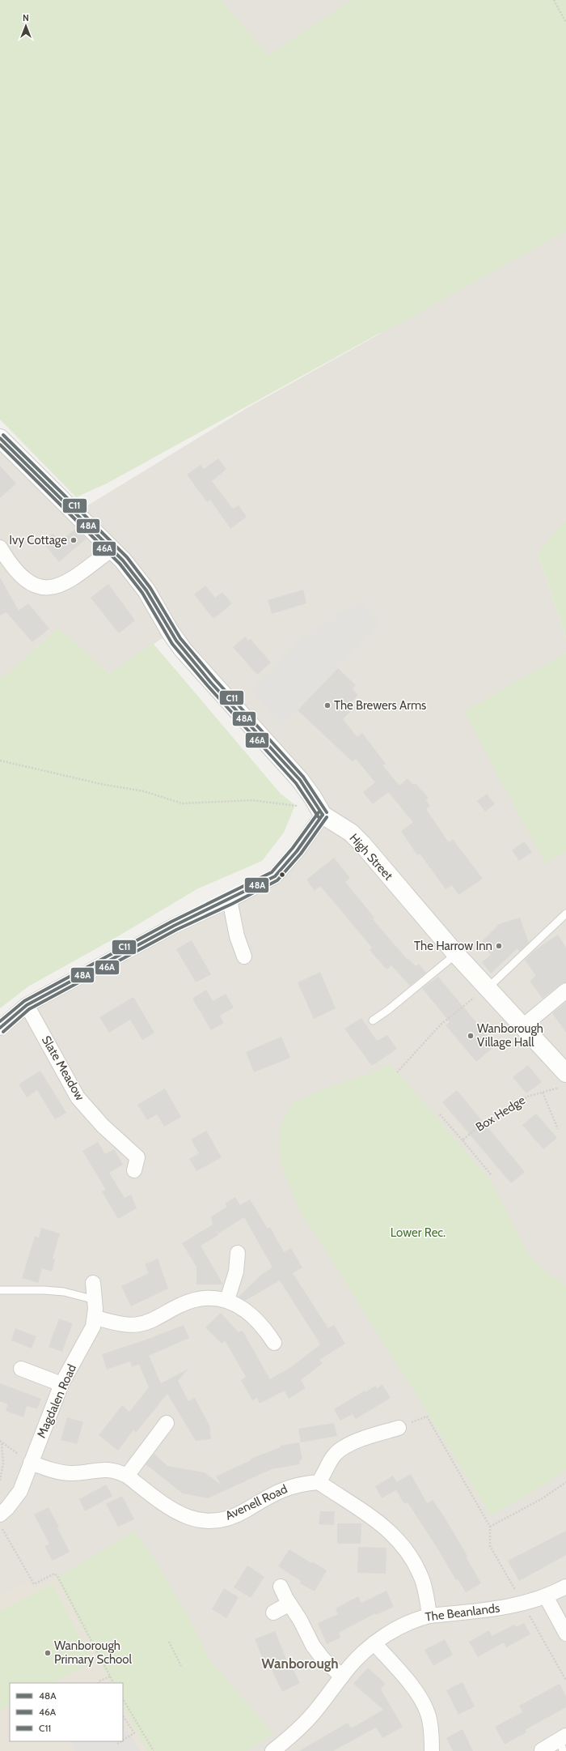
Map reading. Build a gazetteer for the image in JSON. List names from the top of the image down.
{
  "streets": {
    "street": [
      "High Street",
      "Slate Meadow",
      "Magdalen Road",
      "Avenell Road",
      "The Beanlands"
    ],
    "path": ["Box Hedge"]
  },
  "crossings": [
    ["High Street", "Box Hedge"],
    ["Magdalen Road", "Avenell Road"]
  ],
  "districts": ["Wanborough"],
  "parks": ["Lower Rec."],
  "places": [
    "Ivy Cottage",
    "The Brewers Arms",
    "The Harrow Inn",
    "Wanborough Village Hall",
    "Wanborough Primary School"
  ],
  "lines": ["transit line C11", "transit line 48A", "transit line 46A"],
  "legend": ["48A", "46A", "C11"],
  "north": "top"
}
